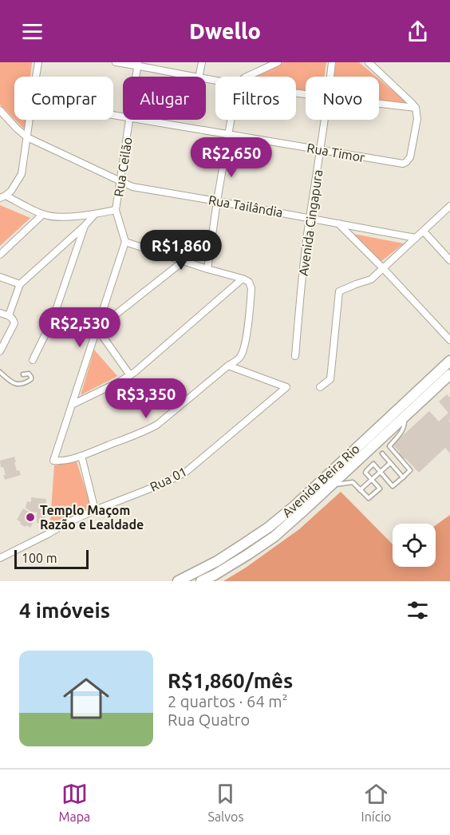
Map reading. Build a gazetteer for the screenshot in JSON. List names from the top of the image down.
{
  "streets": {
    "main road": ["Avenida Beira Rio"],
    "street": [
      "Rua Timor",
      "Rua Ceilão",
      "Rua Tailândia",
      "Avenida Cingapura",
      "Rua 01"
    ]
  },
  "crossings": [
    ["Rua Timor", "Avenida Cingapura"],
    ["Rua Ceilão", "Rua Tailândia"],
    ["Rua Tailândia", "Avenida Cingapura"]
  ],
  "places": ["Templo Maçom Razão e Lealdade"],
  "scale_bar": "100 m",
  "page": {
    "header": "Dwello",
    "chip": [
      "Comprar",
      "Alugar",
      "Filtros",
      "Novo"
    ],
    "price": [
      "R$2,650",
      "R$1,860",
      "R$2,530",
      "R$3,350"
    ],
    "scale": "100 m",
    "heading": "4 imóveis",
    "list": [
      {
        "name": "R$1,860/mês",
        "note": "2 quartos · 64 m² · Rua Quatro"
      }
    ],
    "tabs": ["Mapa", "Salvos", "Início"]
  }
}
